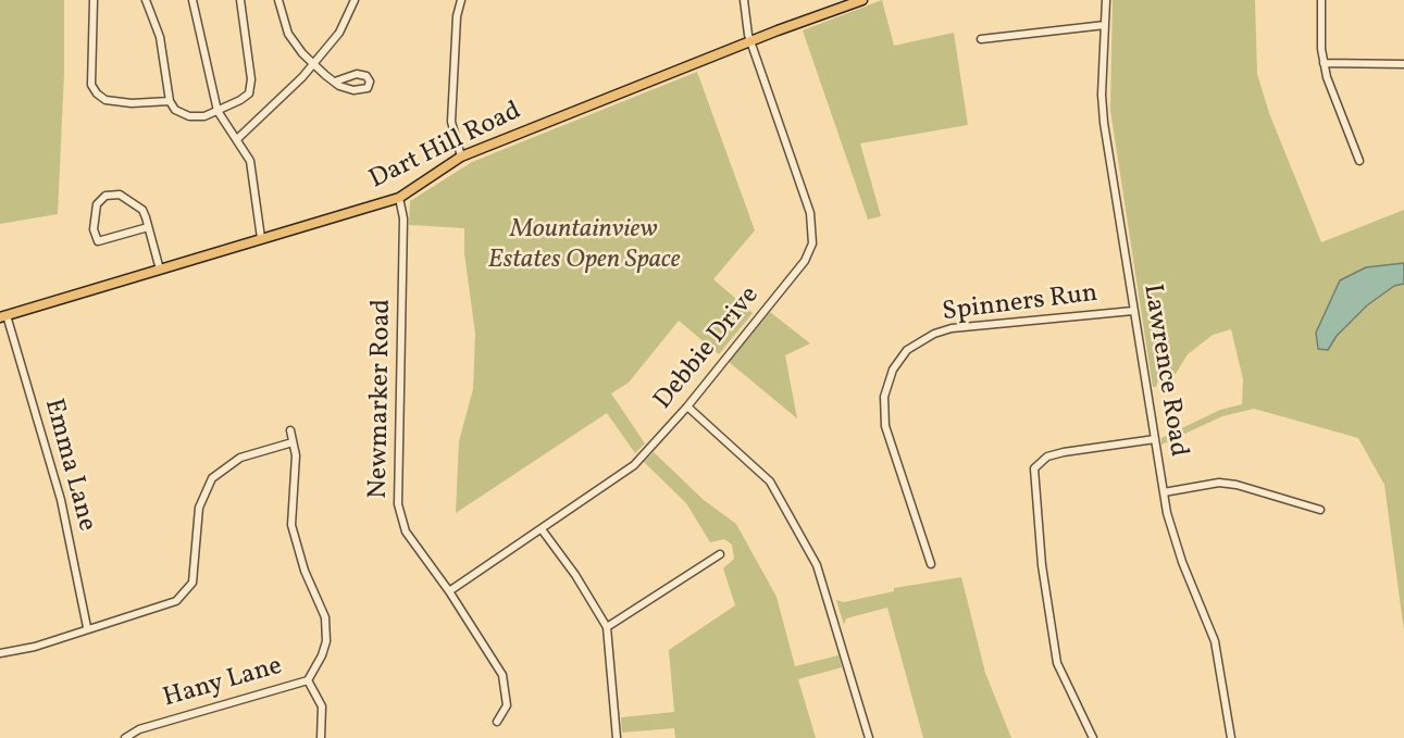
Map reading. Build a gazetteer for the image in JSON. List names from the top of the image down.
{
  "streets": {
    "main road": ["Dart Hill Road"],
    "street": [
      "Spinners Run",
      "Debbie Drive",
      "Lawrence Road",
      "Newmarker Road",
      "Emma Lane",
      "Hany Lane"
    ]
  },
  "crossings": [
    ["Dart Hill Road", "Debbie Drive"],
    ["Dart Hill Road", "Newmarker Road"],
    ["Dart Hill Road", "Emma Lane"],
    ["Spinners Run", "Lawrence Road"],
    ["Debbie Drive", "Newmarker Road"]
  ],
  "parks": ["Mountainview Estates Open Space"]
}
